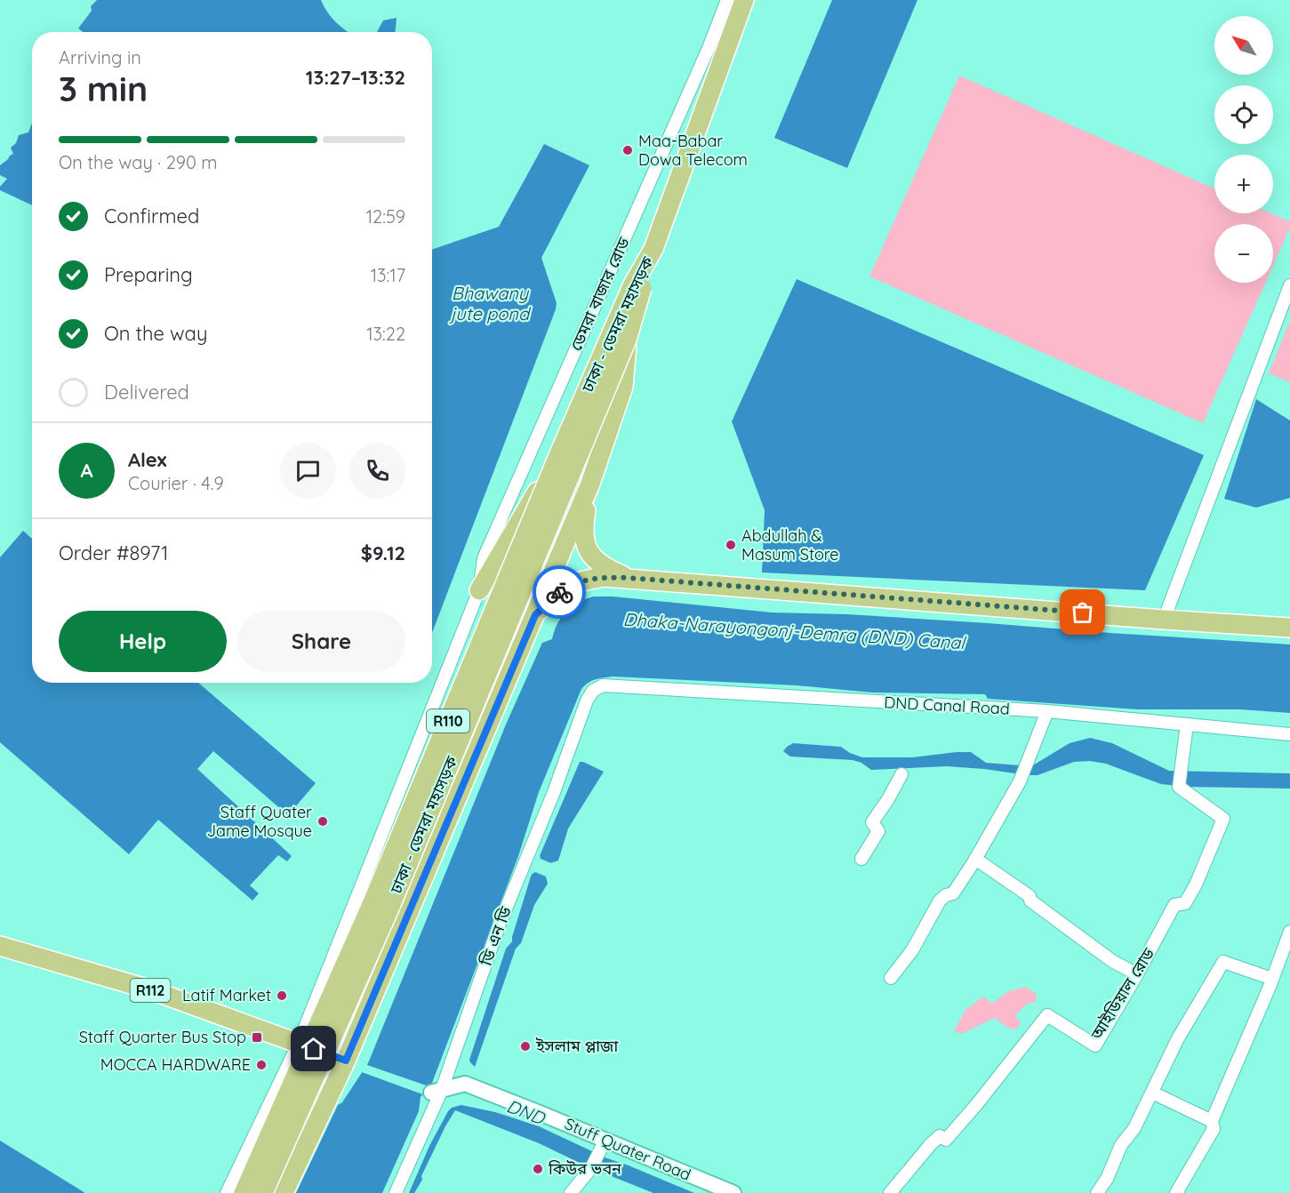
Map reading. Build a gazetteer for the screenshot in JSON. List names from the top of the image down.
{
  "streets": {
    "main road": ["ঢাকা - ডেমরা মহাসড়ক", "R110", "R112"],
    "street": [
      "ডেমরা বাজার রোড",
      "DND Canal Road",
      "ডি এন ডি",
      "আইডিয়াল রোড",
      "Stuff Quater Road"
    ]
  },
  "crossings": [
    ["ডেমরা বাজার রোড", "R112"],
    ["DND Canal Road", "ডি এন ডি"],
    ["DND Canal Road", "আইডিয়াল রোড"],
    ["ডি এন ডি", "Stuff Quater Road"]
  ],
  "water": ["Bhawany jute pond", "Dhaka-Narayongonj-Demra (DND) Canal", "DND"],
  "places": {
    "other": [
      "Maa-Babar Dowa Telecom",
      "Abdullah & Masum Store",
      "Staff Quater Jame Mosque",
      "Latif Market",
      "ইসলাম প্লাজা",
      "MOCCA HARDWARE",
      "কিউর ভবন"
    ],
    "transit": ["Staff Quarter Bus Stop"]
  },
  "north": "top left",
  "page": {
    "map_buttons": ["+", "−"],
    "heading": ["3 min", "Arriving in", "13:27–13:32"],
    "panel": [
      "Alex",
      "Courier · 4.9",
      "Order #8971",
      "$9.12"
    ],
    "bar": "On the way · 290 m",
    "list": [
      ["Confirmed", "12:59"],
      ["Preparing", "13:17"],
      ["On the way", "13:22"],
      "Delivered"
    ],
    "round": "A",
    "buttons": ["Help", "Share"]
  }
}
